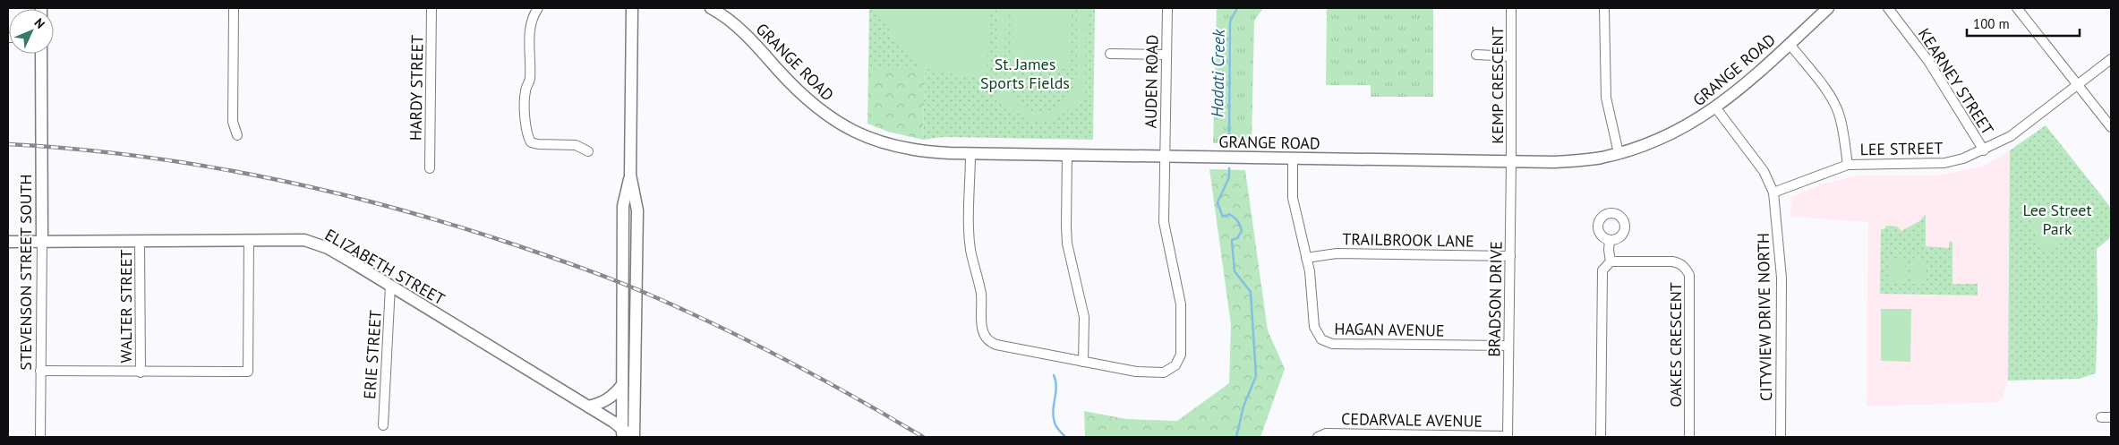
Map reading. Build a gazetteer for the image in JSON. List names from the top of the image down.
{
  "streets": {
    "main road": ["GRANGE ROAD", "ELIZABETH STREET", "STEVENSON STREET SOUTH"],
    "street": [
      "AUDEN ROAD",
      "KEARNEY STREET",
      "KEMP CRESCENT",
      "HARDY STREET",
      "LEE STREET",
      "TRAILBROOK LANE",
      "BRADSON DRIVE",
      "WALTER STREET",
      "CITYVIEW DRIVE NORTH",
      "HAGAN AVENUE",
      "OAKES CRESCENT",
      "ERIE STREET",
      "CEDARVALE AVENUE"
    ]
  },
  "crossings": [
    ["GRANGE ROAD", "AUDEN ROAD"],
    ["GRANGE ROAD", "KEMP CRESCENT"],
    ["GRANGE ROAD", "BRADSON DRIVE"],
    ["GRANGE ROAD", "CITYVIEW DRIVE NORTH"],
    ["GRANGE ROAD", "HAGAN AVENUE"],
    ["KEARNEY STREET", "LEE STREET"],
    ["KEMP CRESCENT", "BRADSON DRIVE"],
    ["LEE STREET", "CITYVIEW DRIVE NORTH"],
    ["TRAILBROOK LANE", "BRADSON DRIVE"],
    ["TRAILBROOK LANE", "HAGAN AVENUE"],
    ["ELIZABETH STREET", "STEVENSON STREET SOUTH"],
    ["ELIZABETH STREET", "WALTER STREET"],
    ["ELIZABETH STREET", "ERIE STREET"],
    ["BRADSON DRIVE", "HAGAN AVENUE"],
    ["BRADSON DRIVE", "CEDARVALE AVENUE"]
  ],
  "water": ["Hadati Creek"],
  "parks": ["St. James Sports Fields", "Lee Street Park"],
  "scale_bar": "100 m",
  "north": "top right"
}
